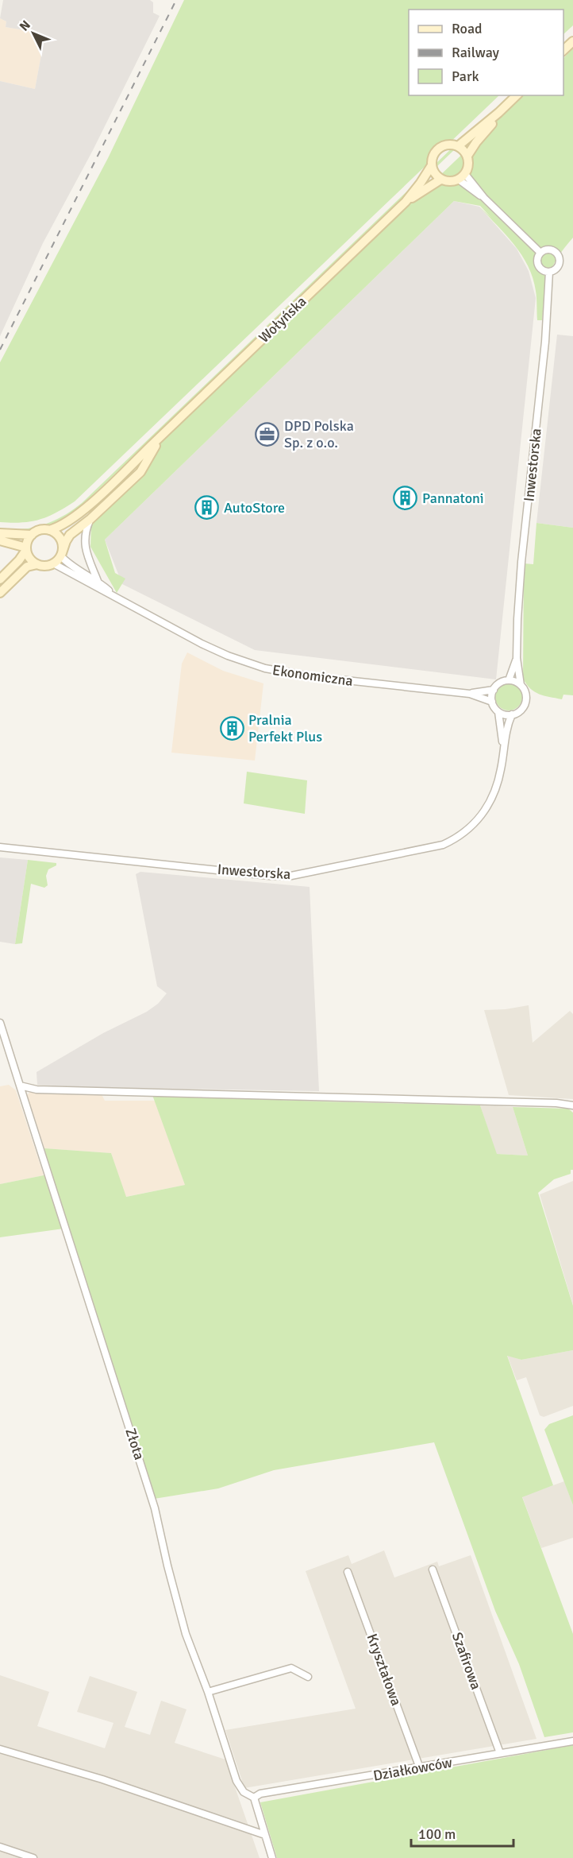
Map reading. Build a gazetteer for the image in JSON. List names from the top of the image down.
{
  "streets": {
    "main road": ["Wołyńska"],
    "street": [
      "Inwestorska",
      "Ekonomiczna",
      "Złota",
      "Szafirowa",
      "Kryształowa",
      "Działkowców"
    ]
  },
  "crossings": [
    ["Wołyńska", "Ekonomiczna"],
    ["Inwestorska", "Ekonomiczna"],
    ["Złota", "Działkowców"],
    ["Szafirowa", "Działkowców"],
    ["Kryształowa", "Działkowców"]
  ],
  "places": {
    "office": ["DPD Polska Sp. z o.o."],
    "building": ["Pannatoni", "AutoStore", "Pralnia Perfekt Plus"]
  },
  "legend": ["Road", "Railway", "Park"],
  "scale_bar": "100 m",
  "north": "top left"
}
